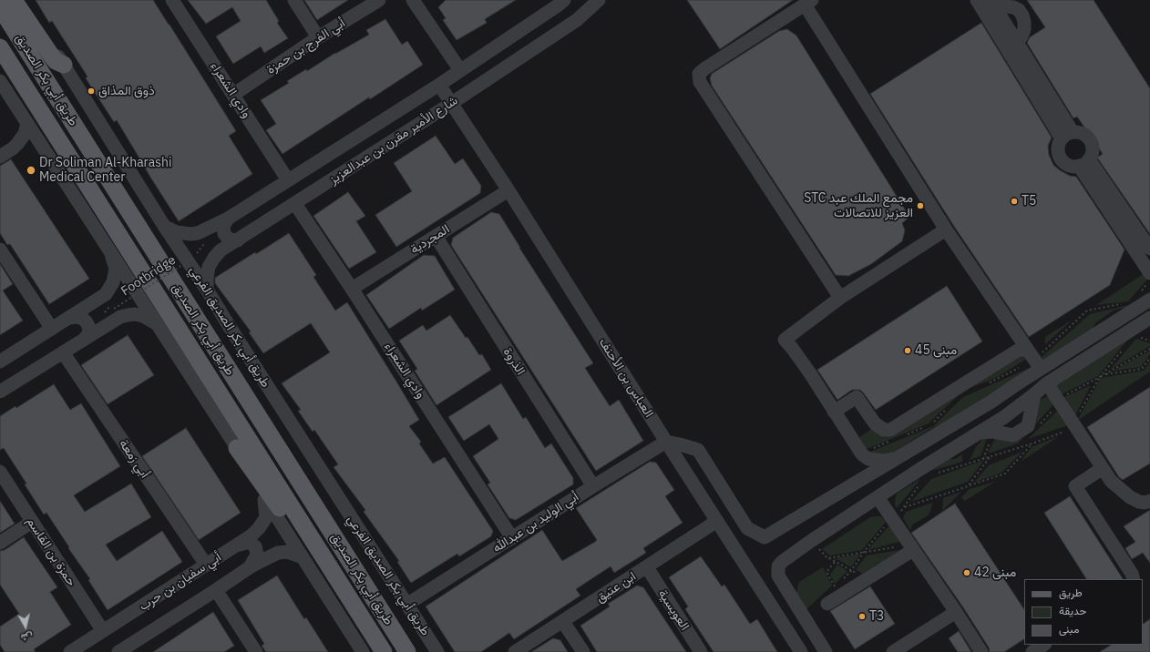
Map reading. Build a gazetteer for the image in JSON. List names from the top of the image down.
{
  "streets": {
    "main road": ["طريق أبي بكر الصديق"],
    "street": [
      "أبي الفرج بن حمزة",
      "وادي الشعراء",
      "شارع الأمير مقرن بن عبدالعزيز",
      "المجردية",
      "طريق أبي بكر الصديق الفرعي",
      "الذروة",
      "العباس بن الأحنف",
      "أبي زمعة",
      "أبي الوليد بن عبدالله",
      "حمزة بن القاسم",
      "أبي سفيان بن حرب",
      "ابن عتيق",
      "العويسية"
    ],
    "path": ["Footbridge"]
  },
  "crossings": [
    ["أبي الفرج بن حمزة", "وادي الشعراء"],
    ["وادي الشعراء", "شارع الأمير مقرن بن عبدالعزيز"],
    ["وادي الشعراء", "المجردية"],
    ["وادي الشعراء", "أبي الوليد بن عبدالله"],
    ["شارع الأمير مقرن بن عبدالعزيز", "طريق أبي بكر الصديق الفرعي"],
    ["شارع الأمير مقرن بن عبدالعزيز", "العباس بن الأحنف"],
    ["المجردية", "الذروة"],
    ["المجردية", "العباس بن الأحنف"],
    ["طريق أبي بكر الصديق الفرعي", "أبي الوليد بن عبدالله"],
    ["الذروة", "أبي الوليد بن عبدالله"],
    ["العباس بن الأحنف", "أبي الوليد بن عبدالله"],
    ["العباس بن الأحنف", "ابن عتيق"],
    ["أبي زمعة", "أبي سفيان بن حرب"],
    ["حمزة بن القاسم", "أبي سفيان بن حرب"],
    ["ابن عتيق", "العويسية"]
  ],
  "places": [
    "ذوق المذاق",
    "Dr Soliman Al-Kharashi Medical Center",
    "T5",
    "STC مجمع الملك عبد العزيز للاتصالات",
    "مبنى 45",
    "مبنى 42",
    "T3"
  ],
  "legend": ["طريق", "حديقة", "مبنى"],
  "north": "bottom"
}
